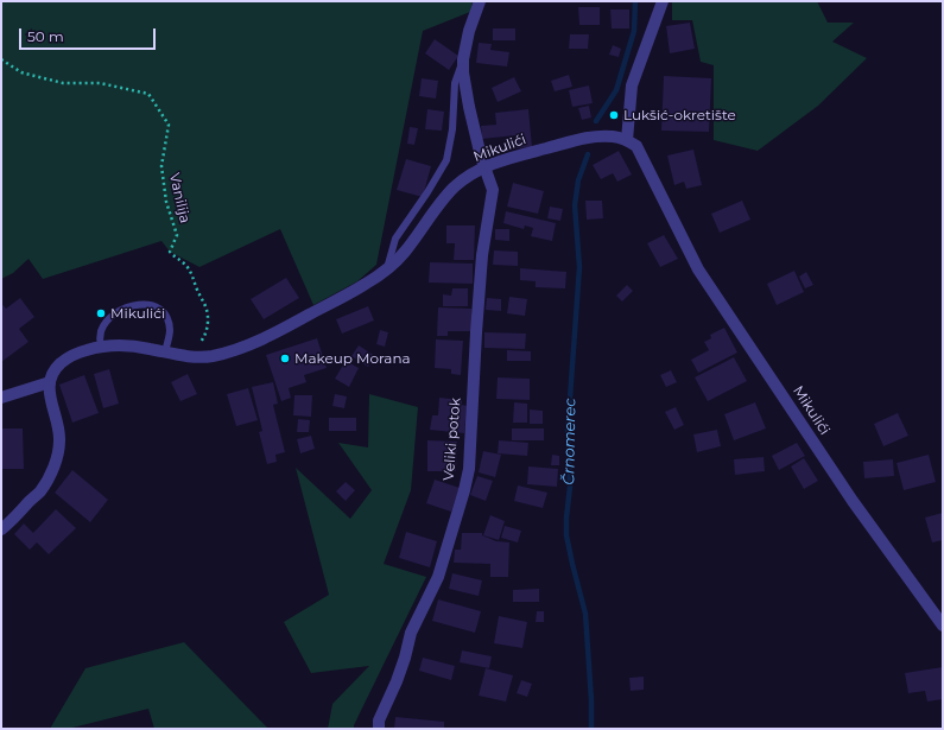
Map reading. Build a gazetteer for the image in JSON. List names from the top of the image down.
{
  "streets": {
    "street": ["Mikulići", "Veliki potok"],
    "path": ["Vanilija"]
  },
  "crossings": [
    ["Mikulići", "Vanilija"],
    ["Mikulići", "Veliki potok"]
  ],
  "water": ["Črnomerec"],
  "places": ["Lukšić-okretište", "Mikulići", "Makeup Morana"],
  "scale_bar": "50 m"
}
